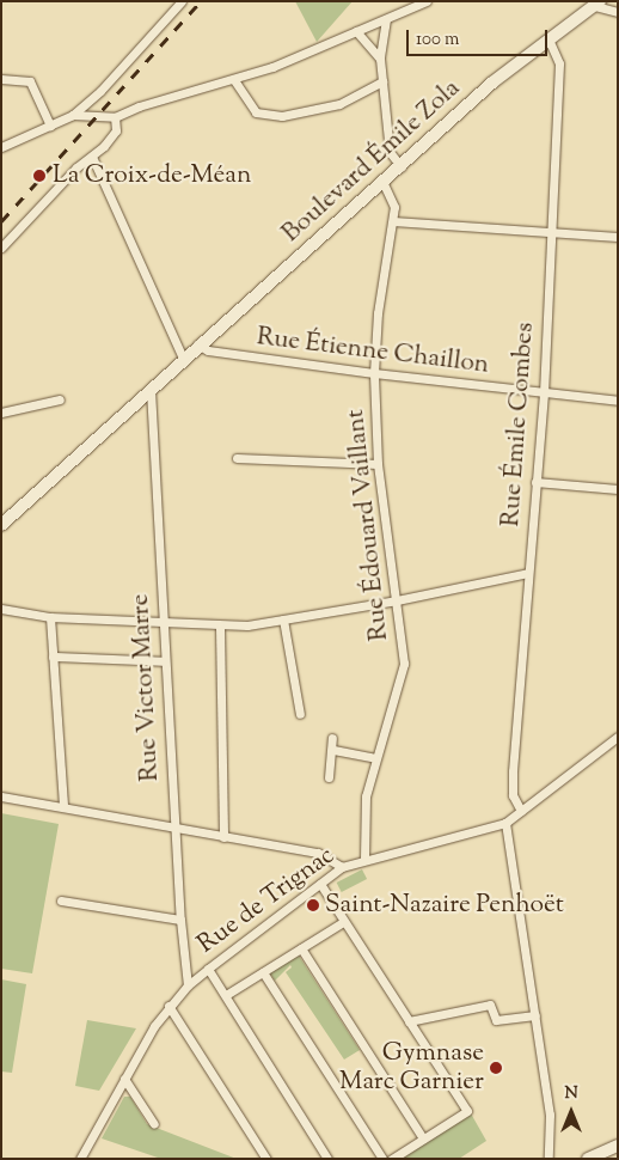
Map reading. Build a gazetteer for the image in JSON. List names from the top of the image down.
{
  "streets": {
    "main road": ["Boulevard Émile Zola"],
    "street": [
      "Rue Étienne Chaillon",
      "Rue Émile Combes",
      "Rue Édouard Vaillant",
      "Rue Victor Marre",
      "Rue de Trignac"
    ]
  },
  "crossings": [
    ["Boulevard Émile Zola", "Rue Étienne Chaillon"],
    ["Boulevard Émile Zola", "Rue Émile Combes"],
    ["Boulevard Émile Zola", "Rue Édouard Vaillant"],
    ["Boulevard Émile Zola", "Rue Victor Marre"],
    ["Rue Étienne Chaillon", "Rue Émile Combes"],
    ["Rue Étienne Chaillon", "Rue Édouard Vaillant"],
    ["Rue Émile Combes", "Rue de Trignac"],
    ["Rue Édouard Vaillant", "Rue de Trignac"],
    ["Rue Victor Marre", "Rue de Trignac"]
  ],
  "places": ["La Croix-de-Méan", "Saint-Nazaire Penhoët", "Gymnase Marc Garnier"],
  "scale_bar": "100 m",
  "north": "top"
}
